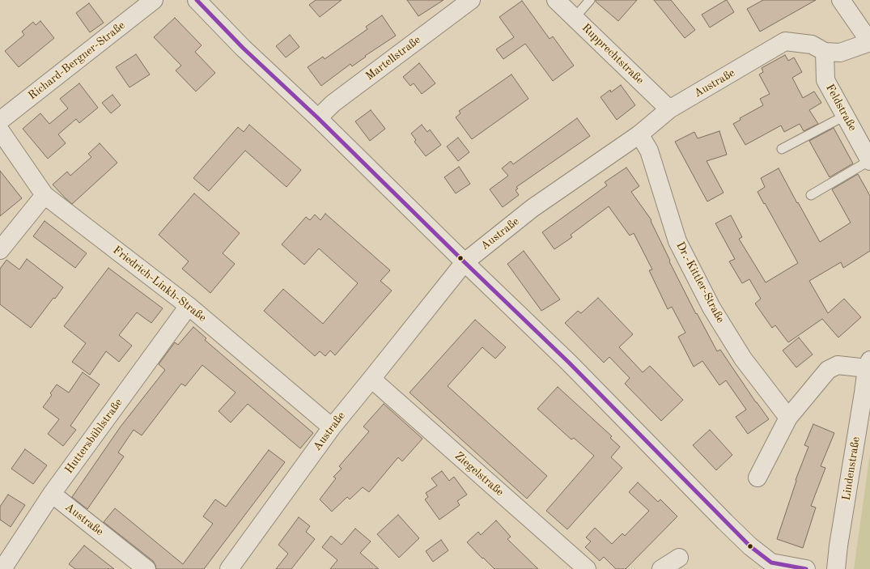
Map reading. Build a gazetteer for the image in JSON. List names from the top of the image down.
{
  "streets": {
    "street": [
      "Rupprechtstraße",
      "Martellstraße",
      "Richard-Bergner-Straße",
      "Austraße",
      "Feldstraße",
      "Dr.-Kittler-Straße",
      "Friedrich-Linkh-Straße",
      "Huttersbühlstraße",
      "Lindenstraße",
      "Ziegelstraße"
    ]
  },
  "crossings": [
    ["Rupprechtstraße", "Austraße"],
    ["Austraße", "Feldstraße"],
    ["Austraße", "Dr.-Kittler-Straße"],
    ["Austraße", "Friedrich-Linkh-Straße"],
    ["Austraße", "Huttersbühlstraße"],
    ["Austraße", "Ziegelstraße"],
    ["Friedrich-Linkh-Straße", "Huttersbühlstraße"]
  ]
}
